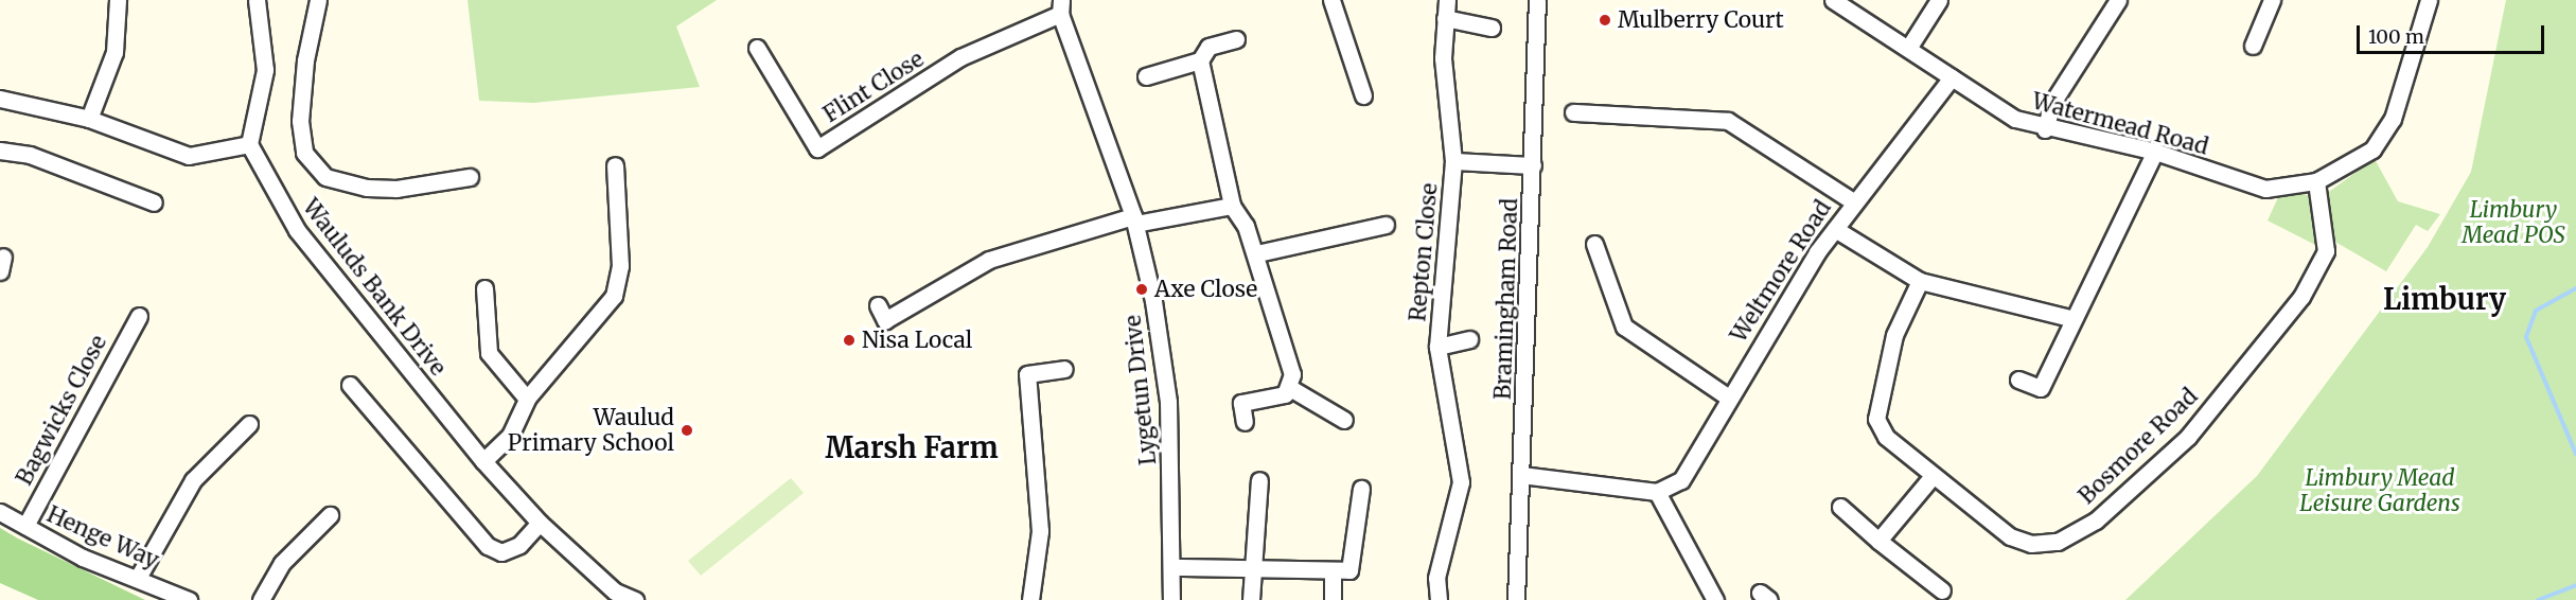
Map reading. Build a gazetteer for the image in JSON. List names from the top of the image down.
{
  "streets": {
    "street": [
      "Flint Close",
      "Watermead Road",
      "Repton Close",
      "Weltmore Road",
      "Wauluds Bank Drive",
      "Bramingham Road",
      "Lygetun Drive",
      "Bagwicks Close",
      "Bosmore Road",
      "Henge Way"
    ]
  },
  "crossings": [
    ["Flint Close", "Lygetun Drive"],
    ["Watermead Road", "Weltmore Road"],
    ["Watermead Road", "Bosmore Road"],
    ["Repton Close", "Bramingham Road"],
    ["Bagwicks Close", "Henge Way"]
  ],
  "districts": ["Limbury", "Marsh Farm"],
  "parks": ["Limbury Mead POS", "Limbury Mead Leisure Gardens"],
  "places": [
    "Mulberry Court",
    "Axe Close",
    "Nisa Local",
    "Waulud Primary School"
  ],
  "scale_bar": "100 m"
}
